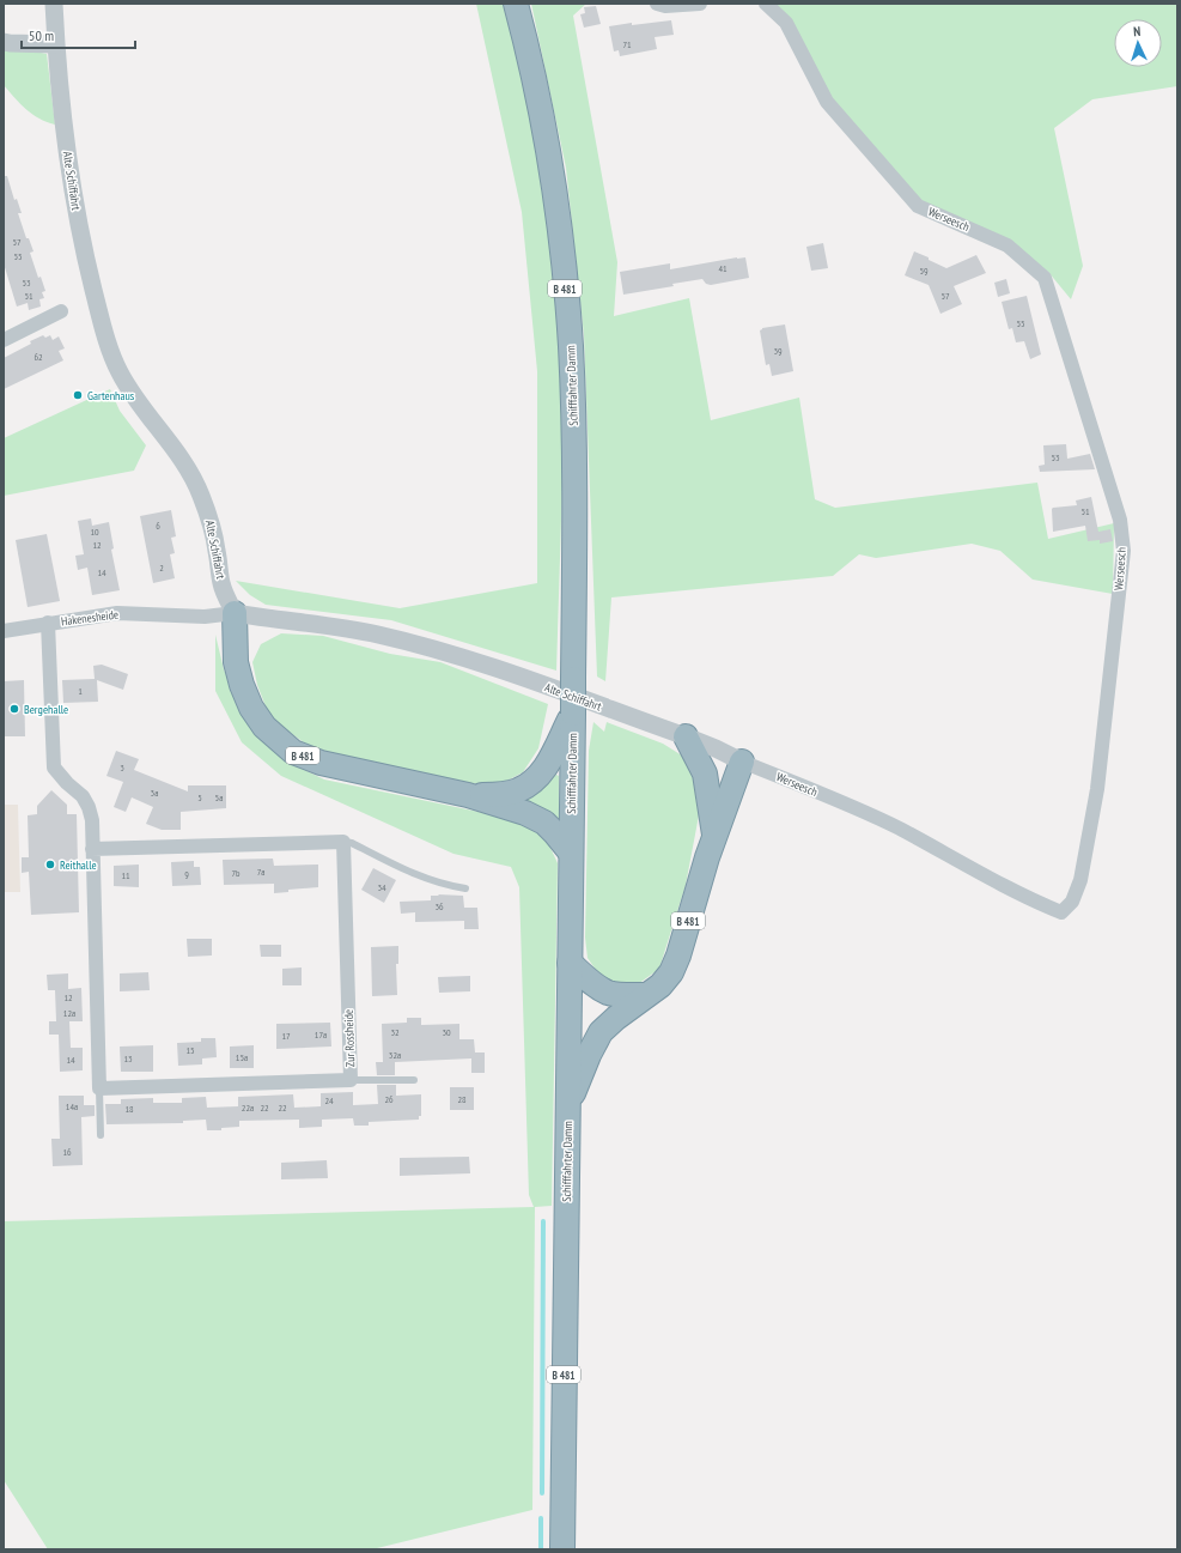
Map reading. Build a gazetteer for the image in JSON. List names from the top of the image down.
{
  "streets": {
    "highway": ["B 481", "Schifffahrter Damm"],
    "street": [
      "Alte Schiffahrt",
      "Werseesch",
      "Hakenesheide",
      "Zur Rossheide"
    ]
  },
  "crossings": [
    ["Alte Schiffahrt", "Werseesch"],
    ["Alte Schiffahrt", "B 481"],
    ["Alte Schiffahrt", "Hakenesheide"],
    ["Werseesch", "B 481"],
    ["B 481", "Schifffahrter Damm"],
    ["B 481", "Hakenesheide"]
  ],
  "places": ["Gartenhaus", "Bergehalle", "Reithalle"],
  "house_numbers": [
    "71",
    "57",
    "55",
    "41",
    "59",
    "53",
    "51",
    "57",
    "55",
    "39",
    "62",
    "53",
    "51",
    "6",
    "10",
    "12",
    "2",
    "14",
    "1",
    "3",
    "3a",
    "5",
    "5a",
    "7a",
    "7b",
    "9",
    "11",
    "34",
    "36",
    "12",
    "12a",
    "32",
    "30",
    "17a",
    "17",
    "15",
    "32a",
    "15a",
    "13",
    "14",
    "26",
    "28",
    "24",
    "14a",
    "22a",
    "22",
    "22",
    "18",
    "16"
  ],
  "scale_bar": "50 m",
  "north": "top"
}
